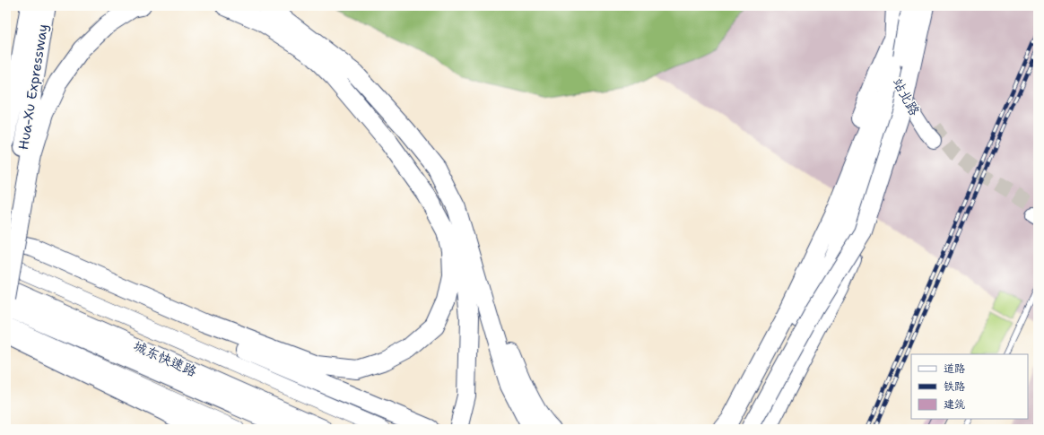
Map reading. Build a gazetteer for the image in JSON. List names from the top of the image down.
{
  "streets": {
    "highway": ["Hua-Xu Expressway", "城东快速路"],
    "street": ["站北路"]
  },
  "legend": ["道路", "铁路", "建筑"]
}
